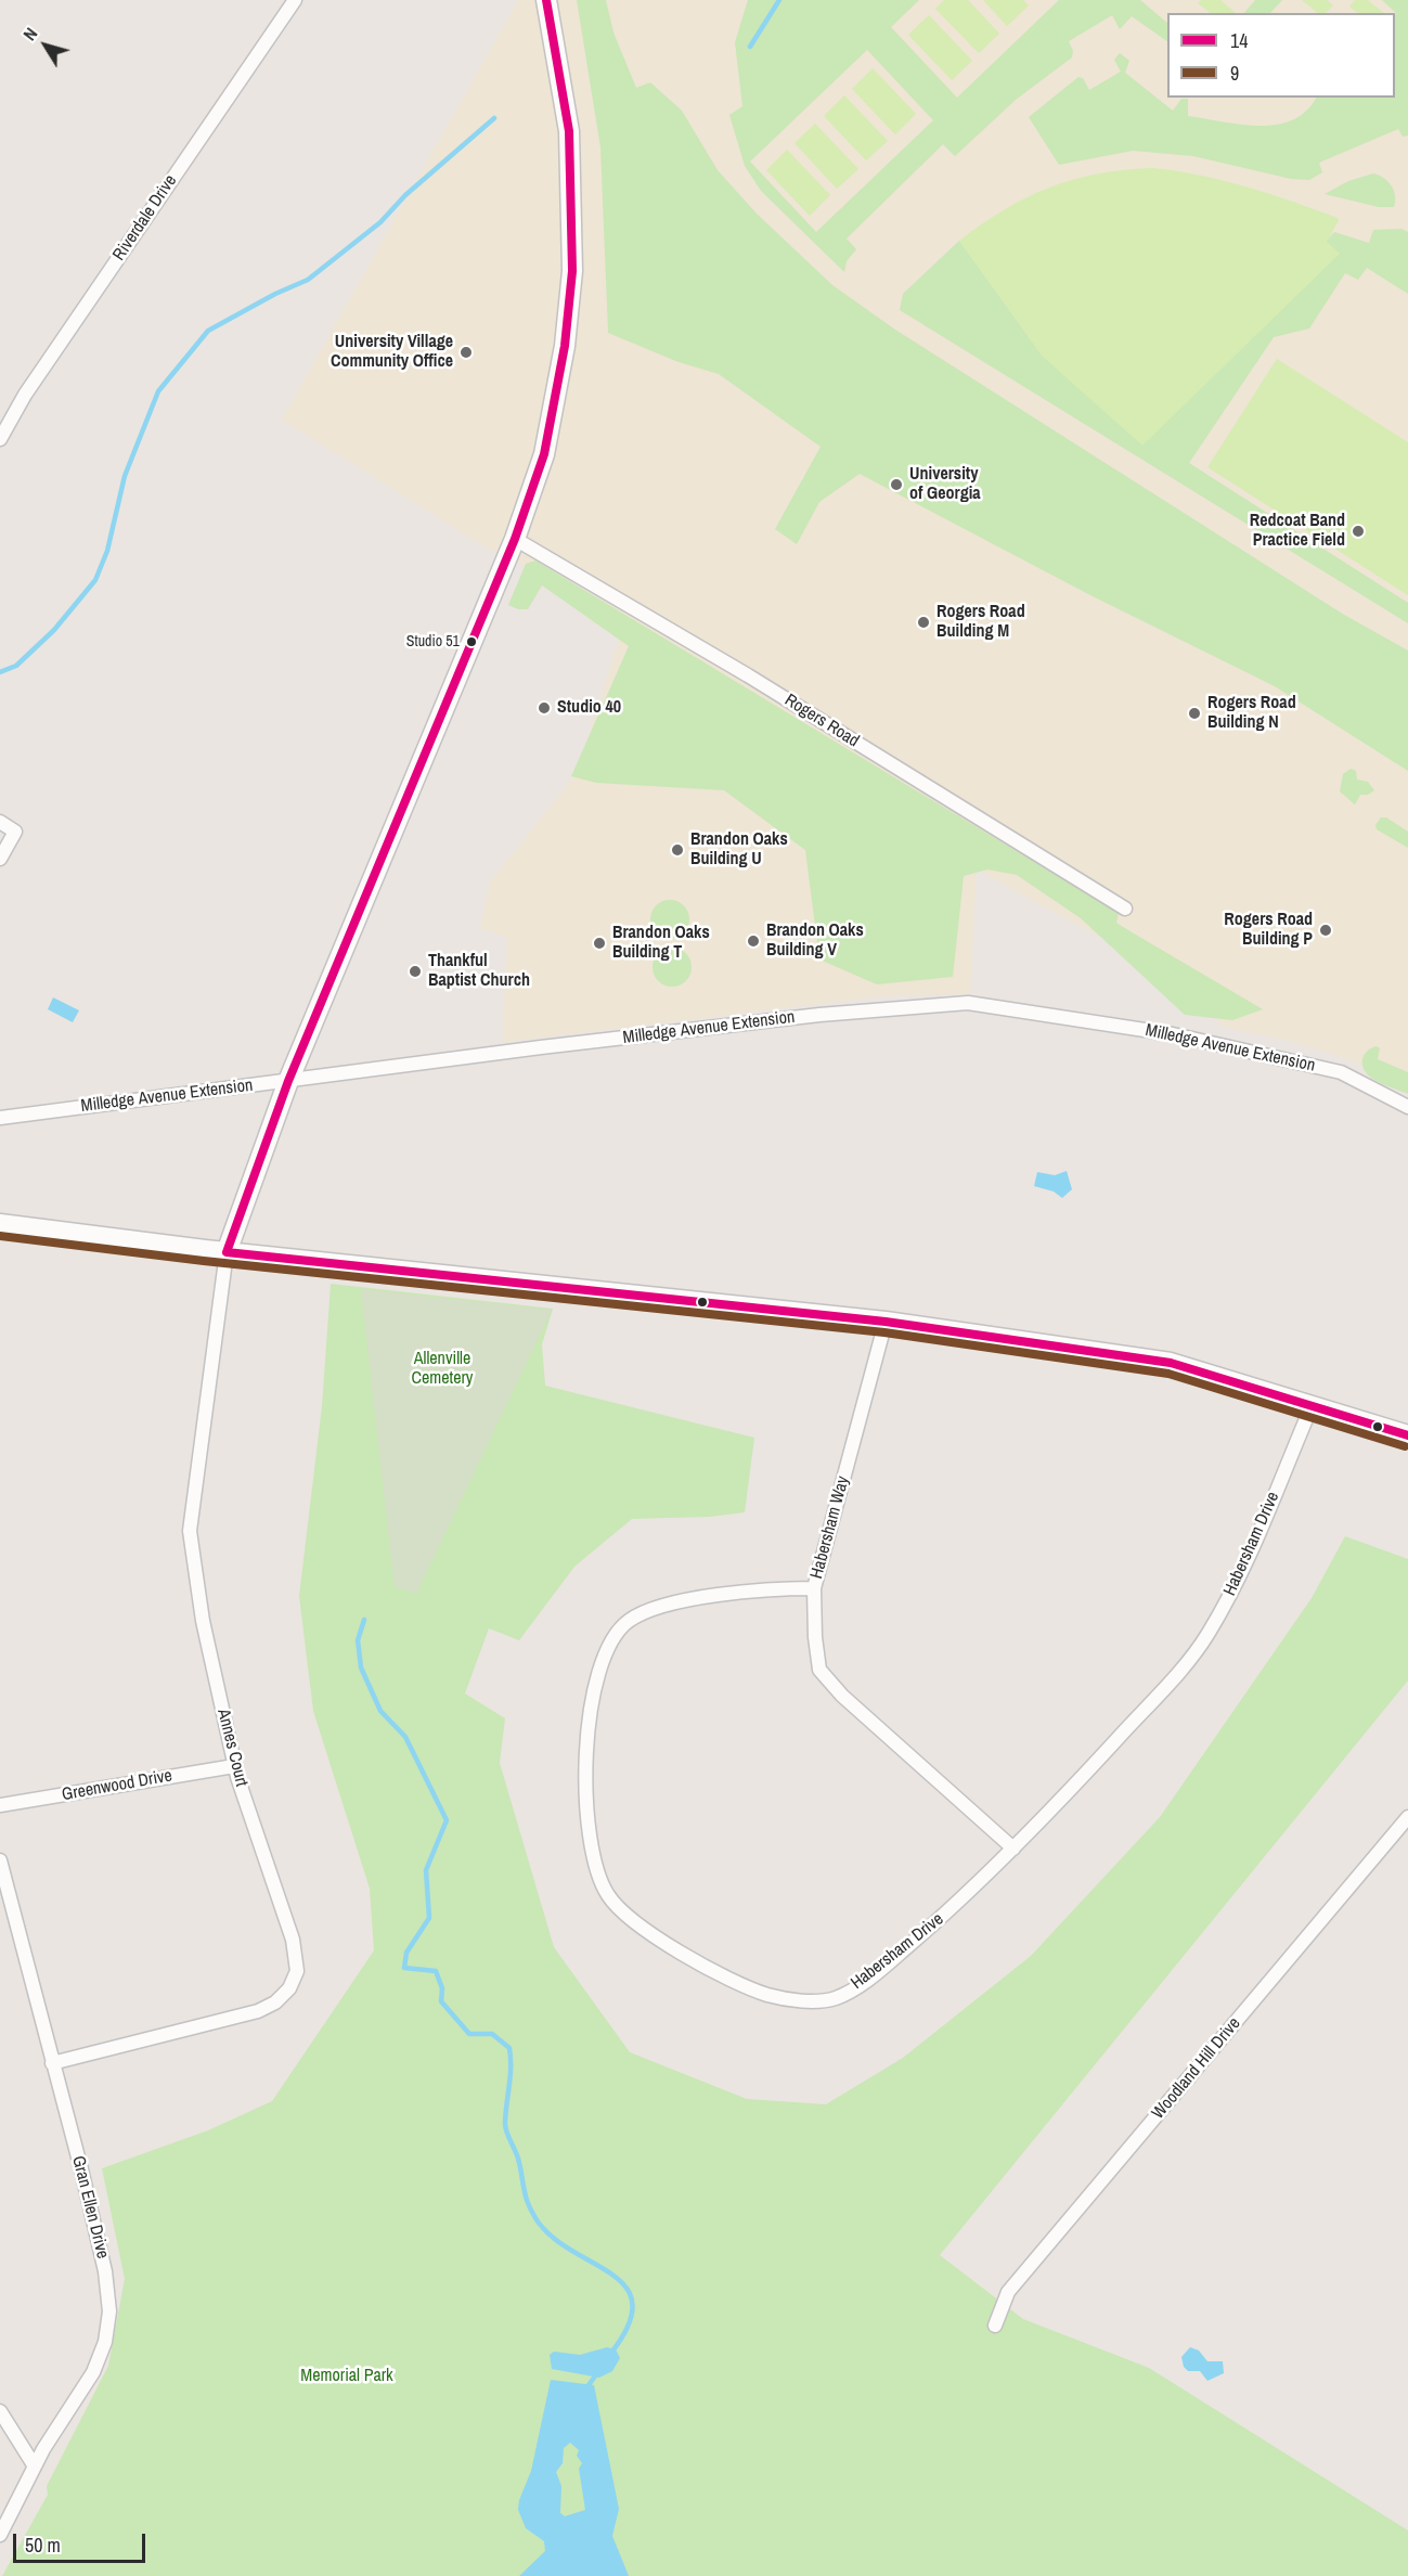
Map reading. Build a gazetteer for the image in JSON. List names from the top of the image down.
{
  "streets": {
    "street": [
      "Riverdale Drive",
      "Rogers Road",
      "Milledge Avenue Extension",
      "Habersham Way",
      "Habersham Drive",
      "Annes Court",
      "Greenwood Drive",
      "Woodland Hill Drive",
      "Gran Ellen Drive"
    ]
  },
  "crossings": [
    ["Habersham Way", "Habersham Drive"],
    ["Annes Court", "Greenwood Drive"],
    ["Annes Court", "Gran Ellen Drive"]
  ],
  "parks": ["Allenville Cemetery", "Memorial Park"],
  "places": [
    "University Village Community Office",
    "University of Georgia",
    "Redcoat Band Practice Field",
    "Rogers Road Building M",
    "Studio 51",
    "Studio 40",
    "Rogers Road Building N",
    "Brandon Oaks Building U",
    "Rogers Road Building P",
    "Brandon Oaks Building V",
    "Brandon Oaks Building T",
    "Thankful Baptist Church"
  ],
  "lines": ["transit line 14", "transit line 9"],
  "legend": ["14", "9"],
  "scale_bar": "50 m",
  "north": "top left"
}
